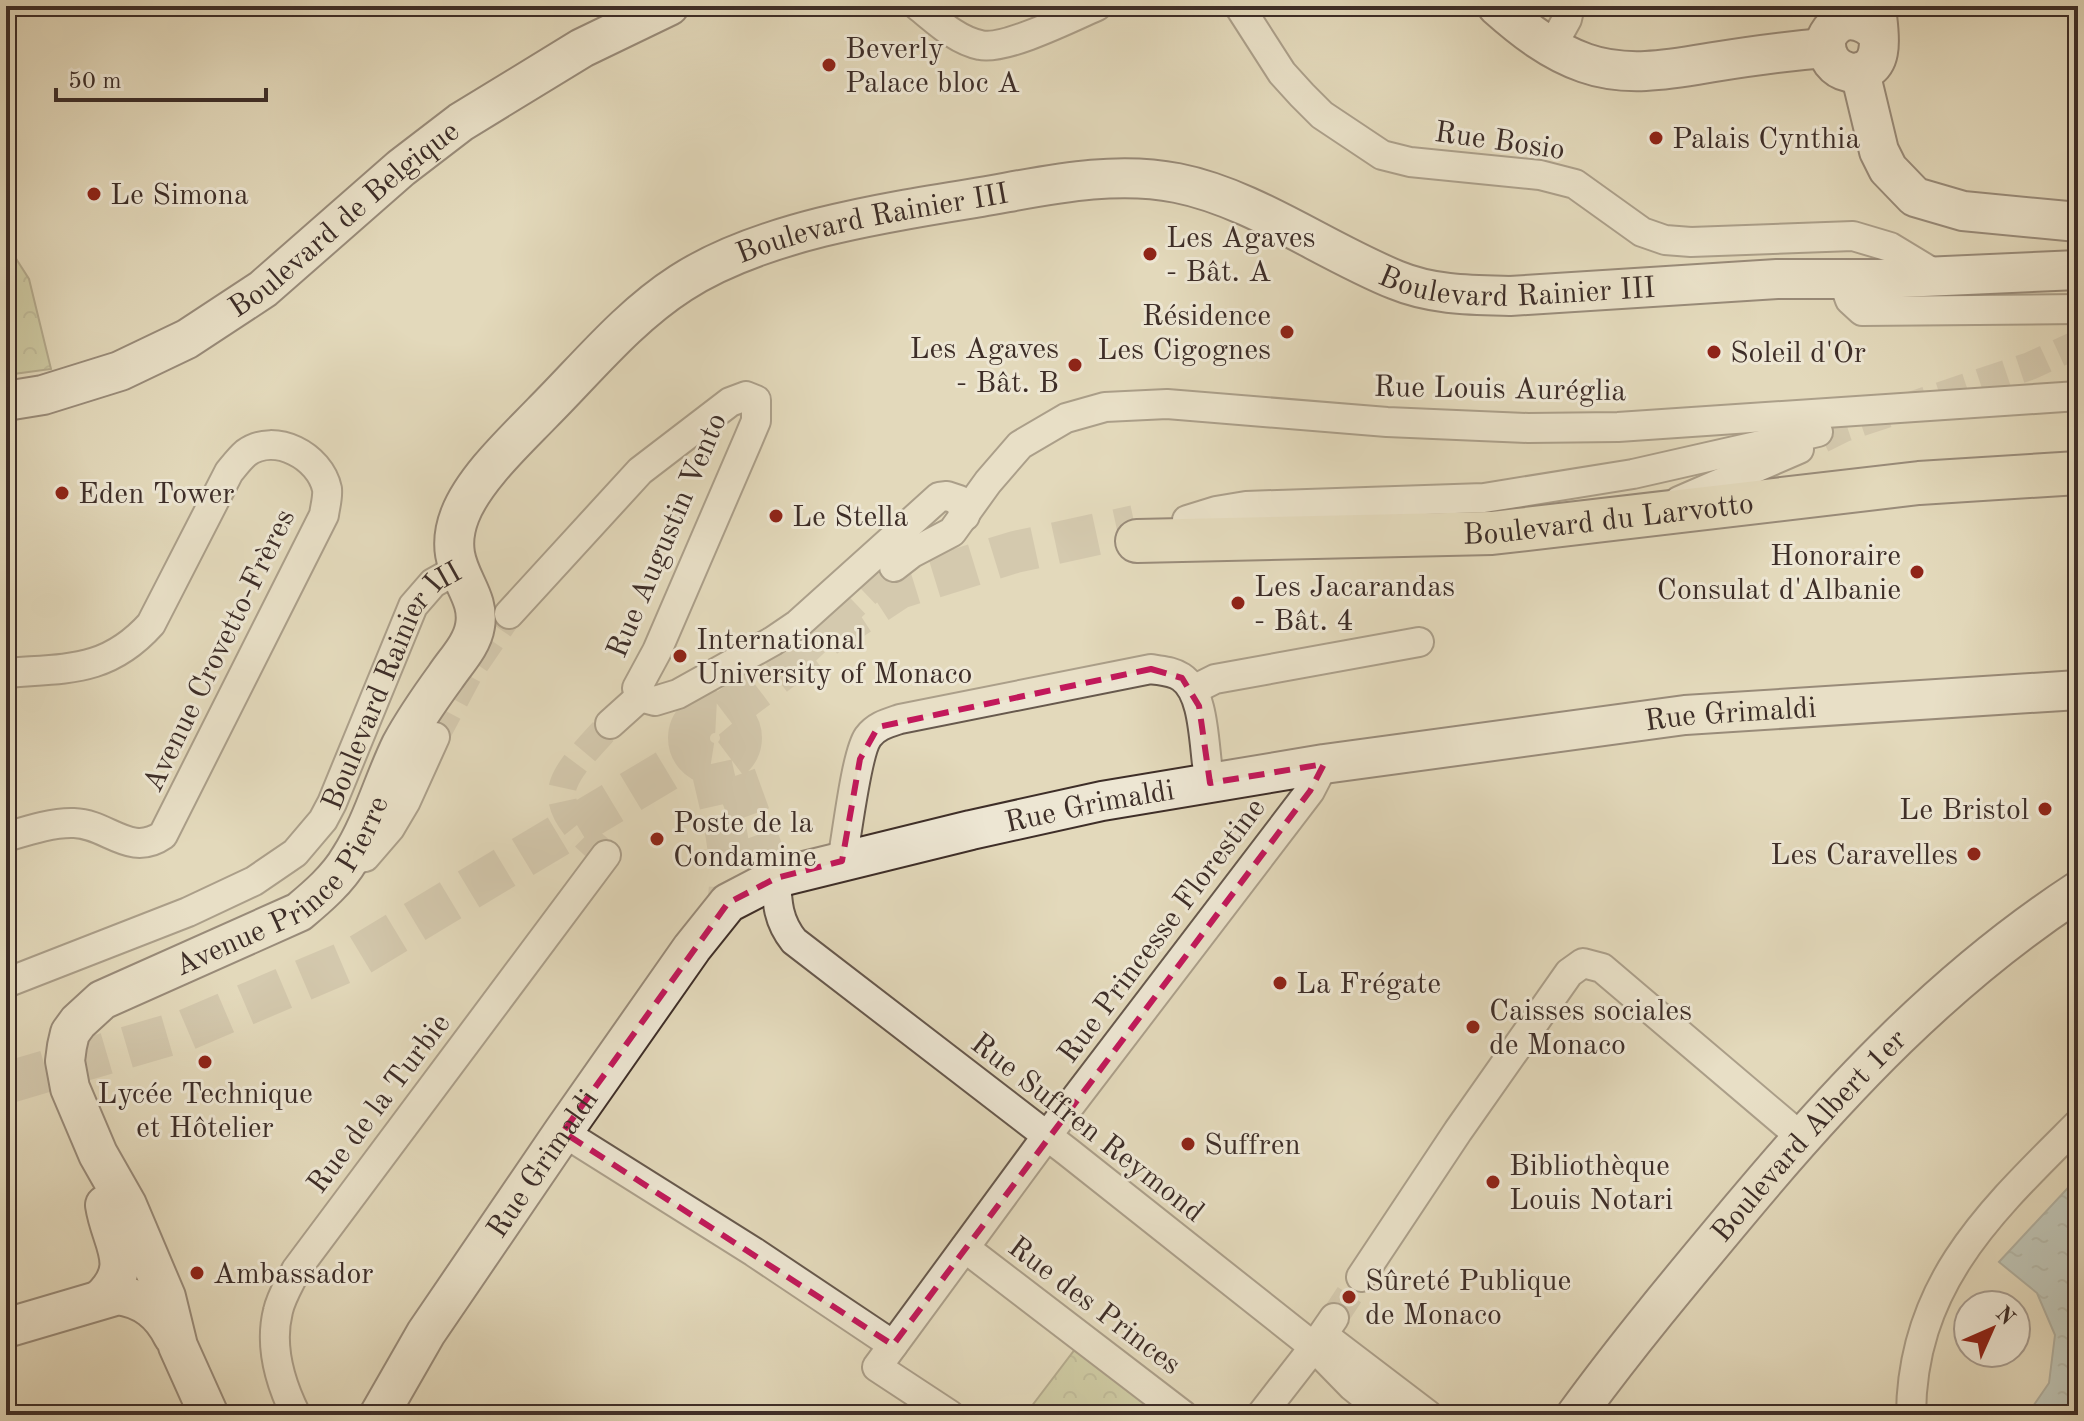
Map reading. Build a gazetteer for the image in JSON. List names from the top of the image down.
{
  "streets": {
    "main road": [
      "Boulevard de Belgique",
      "Boulevard Rainier III",
      "Boulevard du Larvotto",
      "Rue Grimaldi",
      "Avenue Prince Pierre",
      "Boulevard Albert 1er"
    ],
    "street": [
      "Rue Bosio",
      "Rue Louis Auréglia",
      "Rue Augustin Vento",
      "Avenue Crovetto-Frères",
      "Rue Princesse Florestine",
      "Rue de la Turbie",
      "Rue Suffren Reymond",
      "Rue des Princes"
    ]
  },
  "crossings": [
    ["Rue Bosio", "Boulevard Rainier III"],
    ["Boulevard Rainier III", "Avenue Prince Pierre"],
    ["Rue Grimaldi", "Rue Princesse Florestine"],
    ["Rue Grimaldi", "Rue Suffren Reymond"],
    ["Rue Princesse Florestine", "Rue Suffren Reymond"],
    ["Rue Princesse Florestine", "Rue des Princes"]
  ],
  "places": [
    "Beverly Palace bloc A",
    "Palais Cynthia",
    "Le Simona",
    "Les Agaves - Bât. A",
    "Résidence Les Cigognes",
    "Soleil d'Or",
    "Les Agaves - Bât. B",
    "Eden Tower",
    "Le Stella",
    "Honoraire Consulat d'Albanie",
    "Les Jacarandas - Bât. 4",
    "International University of Monaco",
    "Le Bristol",
    "Poste de la Condamine",
    "Les Caravelles",
    "La Frégate",
    "Caisses sociales de Monaco",
    "Lycée Technique et Hôtelier",
    "Suffren",
    "Bibliothèque Louis Notari",
    "Ambassador",
    "Sûreté Publique de Monaco"
  ],
  "scale_bar": "50 m",
  "north": "top right"
}
